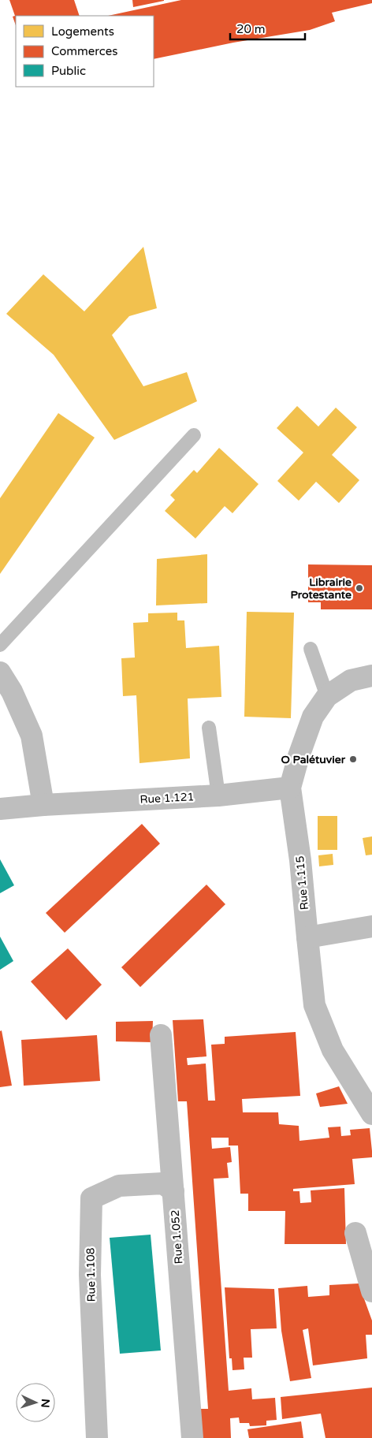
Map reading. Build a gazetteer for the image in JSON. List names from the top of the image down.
{
  "streets": {
    "street": [
      "Rue 1.121",
      "Rue 1.115",
      "Rue 1.052",
      "Rue 1.108"
    ]
  },
  "crossings": [
    ["Rue 1.121", "Rue 1.115"],
    ["Rue 1.052", "Rue 1.108"]
  ],
  "places": ["Librairie Protestante", "O Palétuvier"],
  "legend": ["Logements", "Commerces", "Public"],
  "scale_bar": "20 m",
  "north": "right"
}
